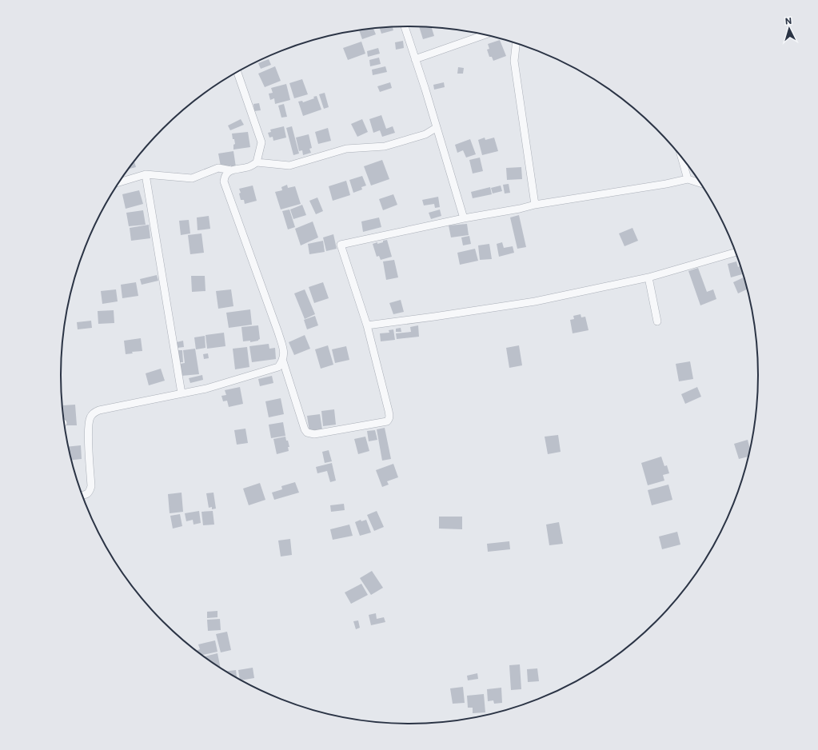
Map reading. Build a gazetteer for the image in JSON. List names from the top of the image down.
{
  "north": "top"
}
